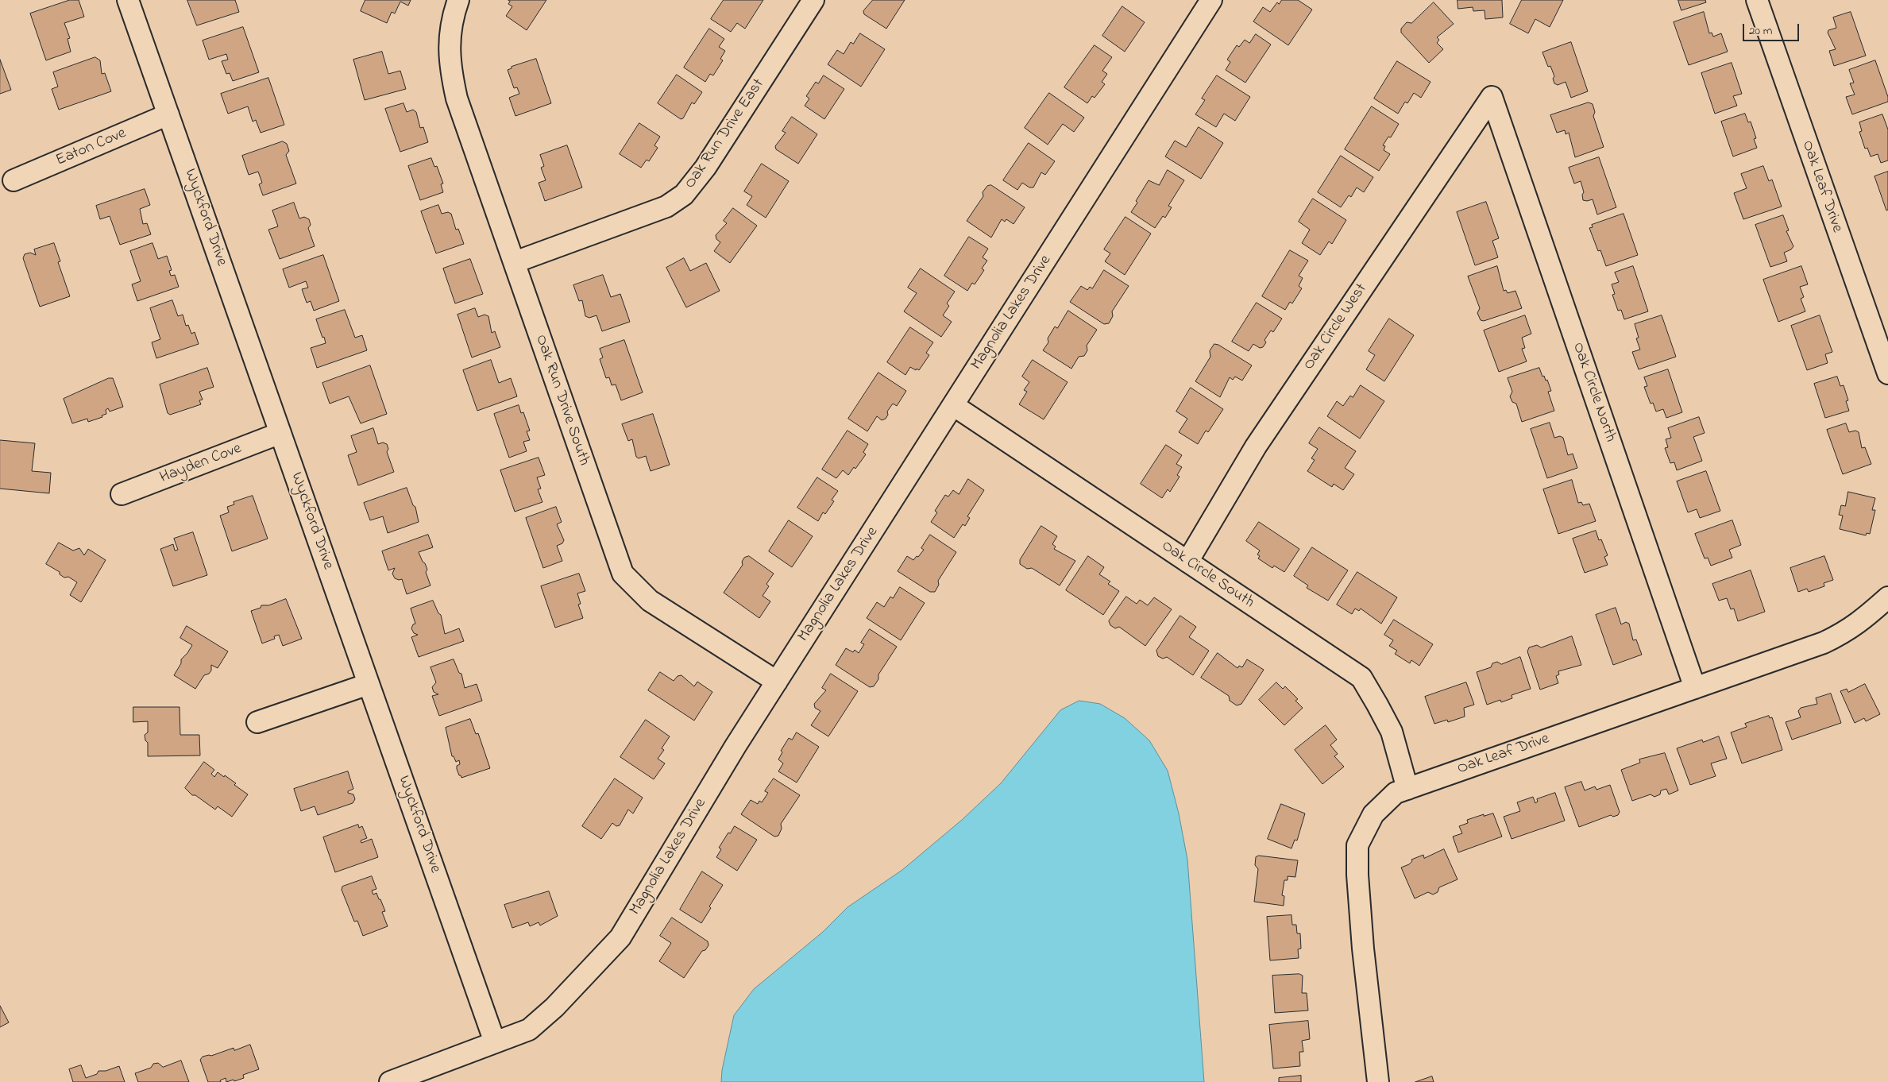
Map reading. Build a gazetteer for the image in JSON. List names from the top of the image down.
{
  "streets": {
    "street": [
      "Oak Run Drive East",
      "Eaton Cove",
      "Oak Leaf Drive",
      "Wyckford Drive",
      "Magnolia Lakes Drive",
      "Oak Circle West",
      "Oak Circle North",
      "Oak Run Drive South",
      "Hayden Cove",
      "Oak Circle South"
    ]
  },
  "crossings": [
    ["Oak Run Drive East", "Oak Run Drive South"],
    ["Eaton Cove", "Wyckford Drive"],
    ["Oak Leaf Drive", "Oak Circle North"],
    ["Oak Leaf Drive", "Oak Circle South"],
    ["Wyckford Drive", "Magnolia Lakes Drive"],
    ["Wyckford Drive", "Hayden Cove"],
    ["Magnolia Lakes Drive", "Oak Run Drive South"],
    ["Magnolia Lakes Drive", "Oak Circle South"],
    ["Oak Circle West", "Oak Circle North"],
    ["Oak Circle West", "Oak Circle South"]
  ],
  "scale_bar": "20 m"
}
